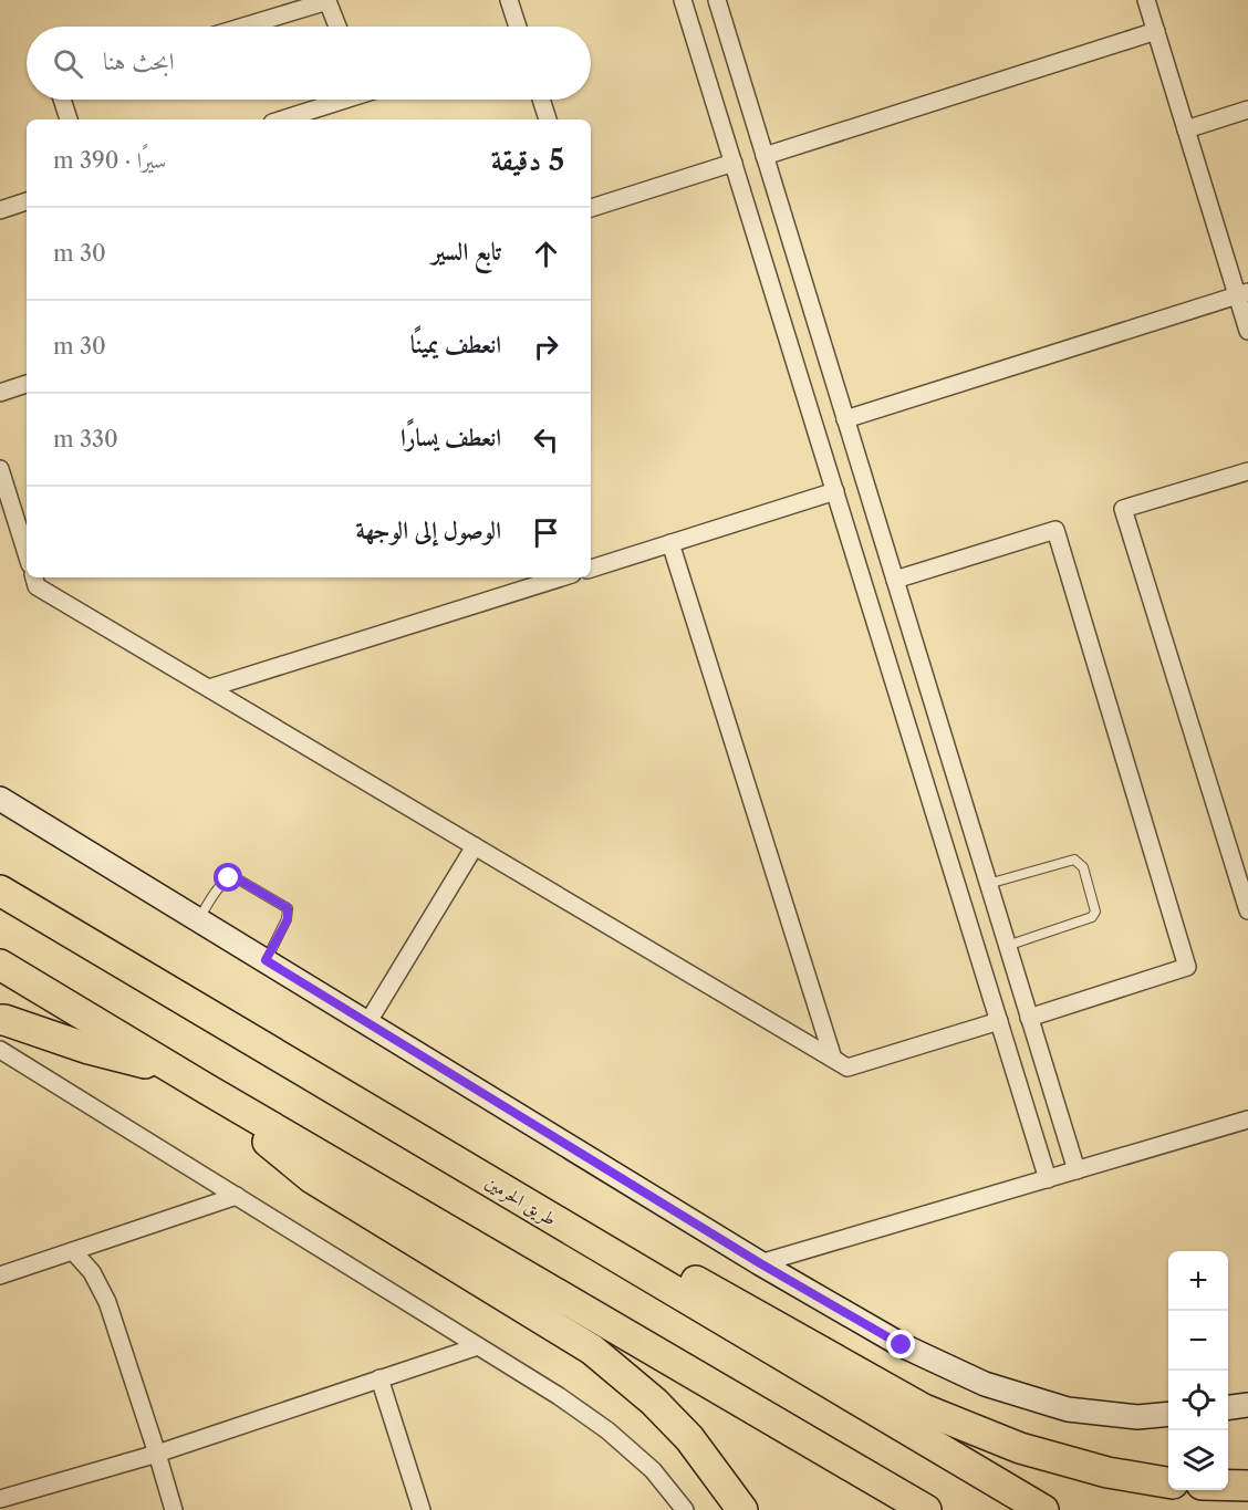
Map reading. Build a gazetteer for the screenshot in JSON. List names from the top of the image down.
{
  "streets": {
    "highway": ["طريق الحرمين"]
  },
  "page": {
    "search": "ابحث هنا",
    "heading": ["5 دقيقة", "سيرًا · 390 m"],
    "list": [
      ["تابع السير", "30 m"],
      ["انعطف يمينًا", "30 m"],
      ["انعطف يسارًا", "330 m"],
      "الوصول إلى الوجهة"
    ],
    "map_buttons": ["+", "−"]
  }
}
